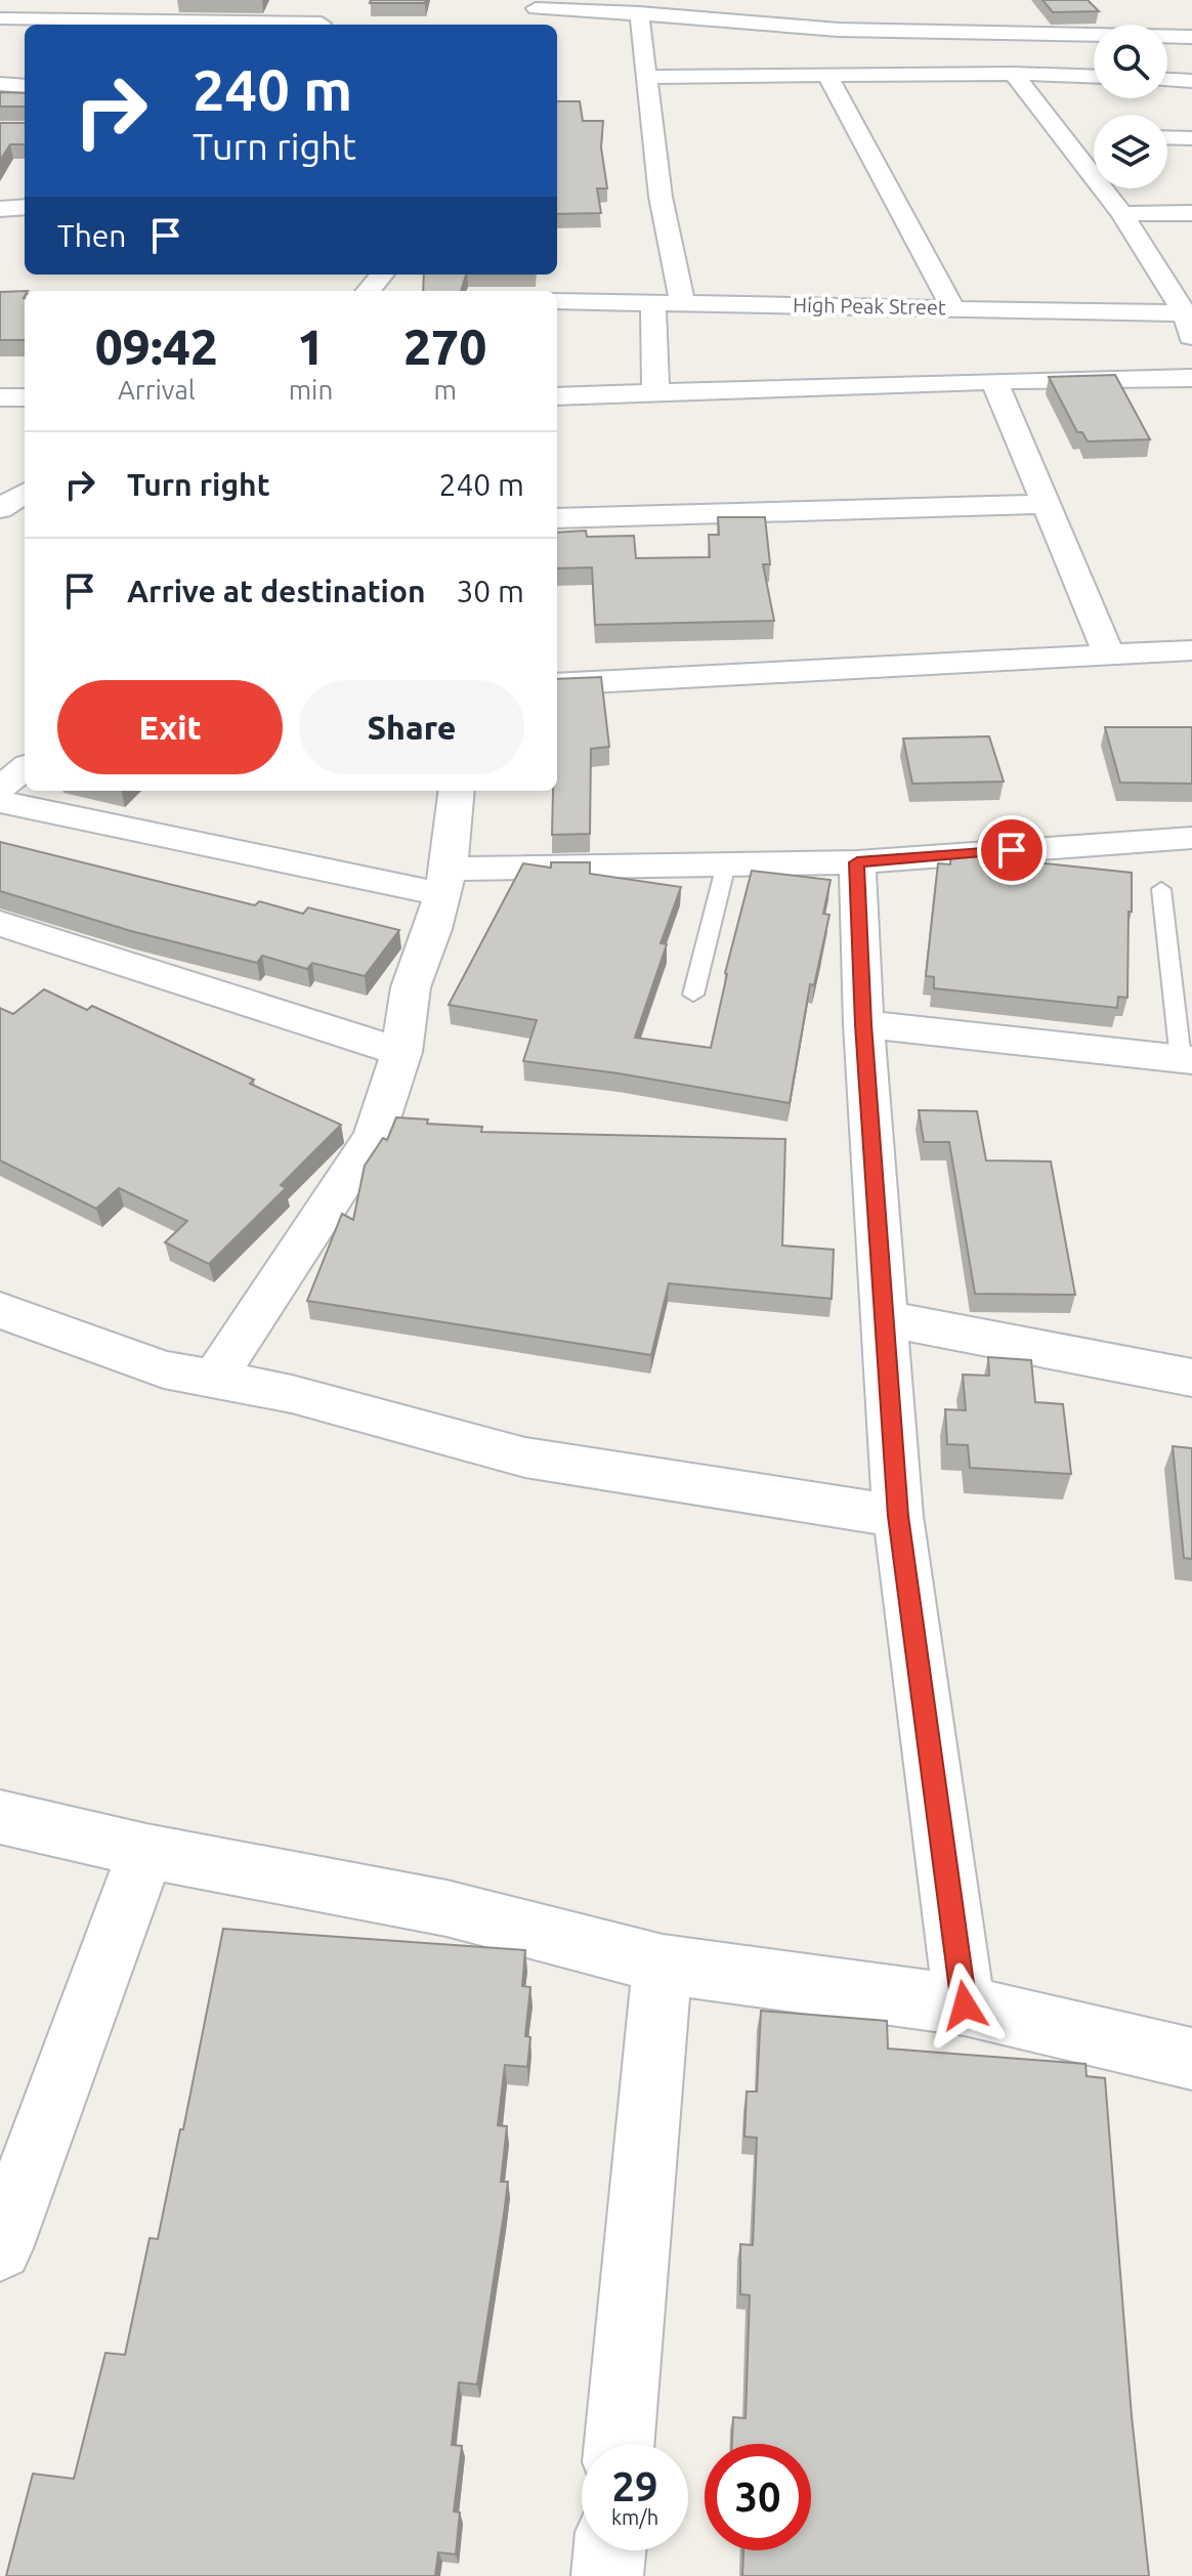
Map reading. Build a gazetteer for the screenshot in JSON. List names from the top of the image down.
{
  "streets": {
    "street": ["High Peak Street"]
  },
  "page": {
    "turn": ["240 m", "Turn right"],
    "then": "Then",
    "eta": [
      "09:42",
      "Arrival",
      "1",
      "min",
      "270",
      "m"
    ],
    "list": [
      {
        "name": "Turn right",
        "value": "240 m"
      },
      {
        "name": "Arrive at destination",
        "value": "30 m"
      }
    ],
    "buttons": ["Exit", "Share"],
    "speed": "29 km/h",
    "limit": "30"
  }
}
